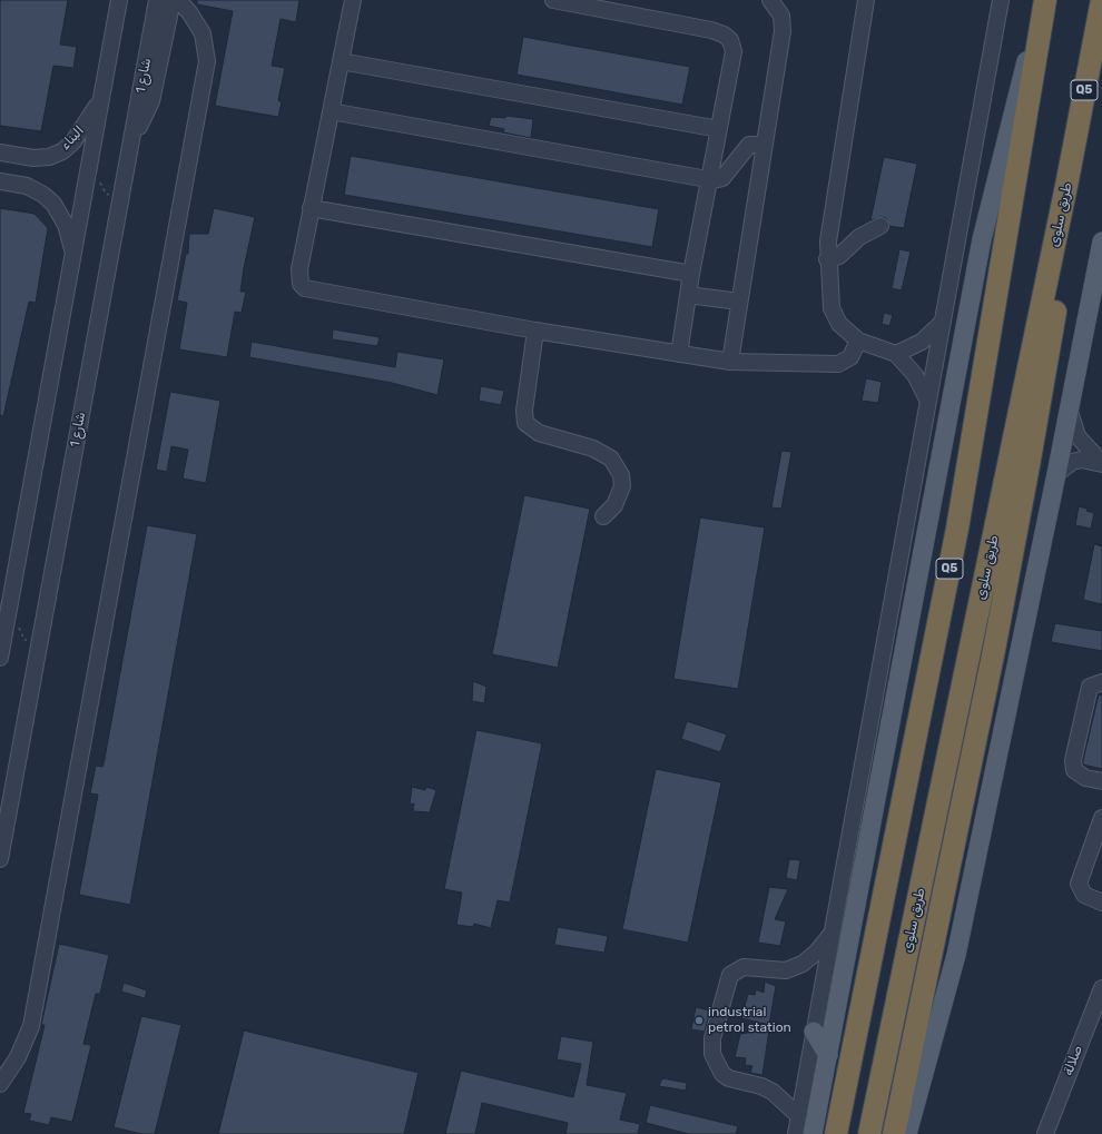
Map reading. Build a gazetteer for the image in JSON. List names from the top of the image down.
{
  "streets": {
    "highway": ["Q5", "طريق سلوى"],
    "street": ["شارع 1", "البناء", "صلالة"]
  },
  "places": ["industrial petrol station"]
}
